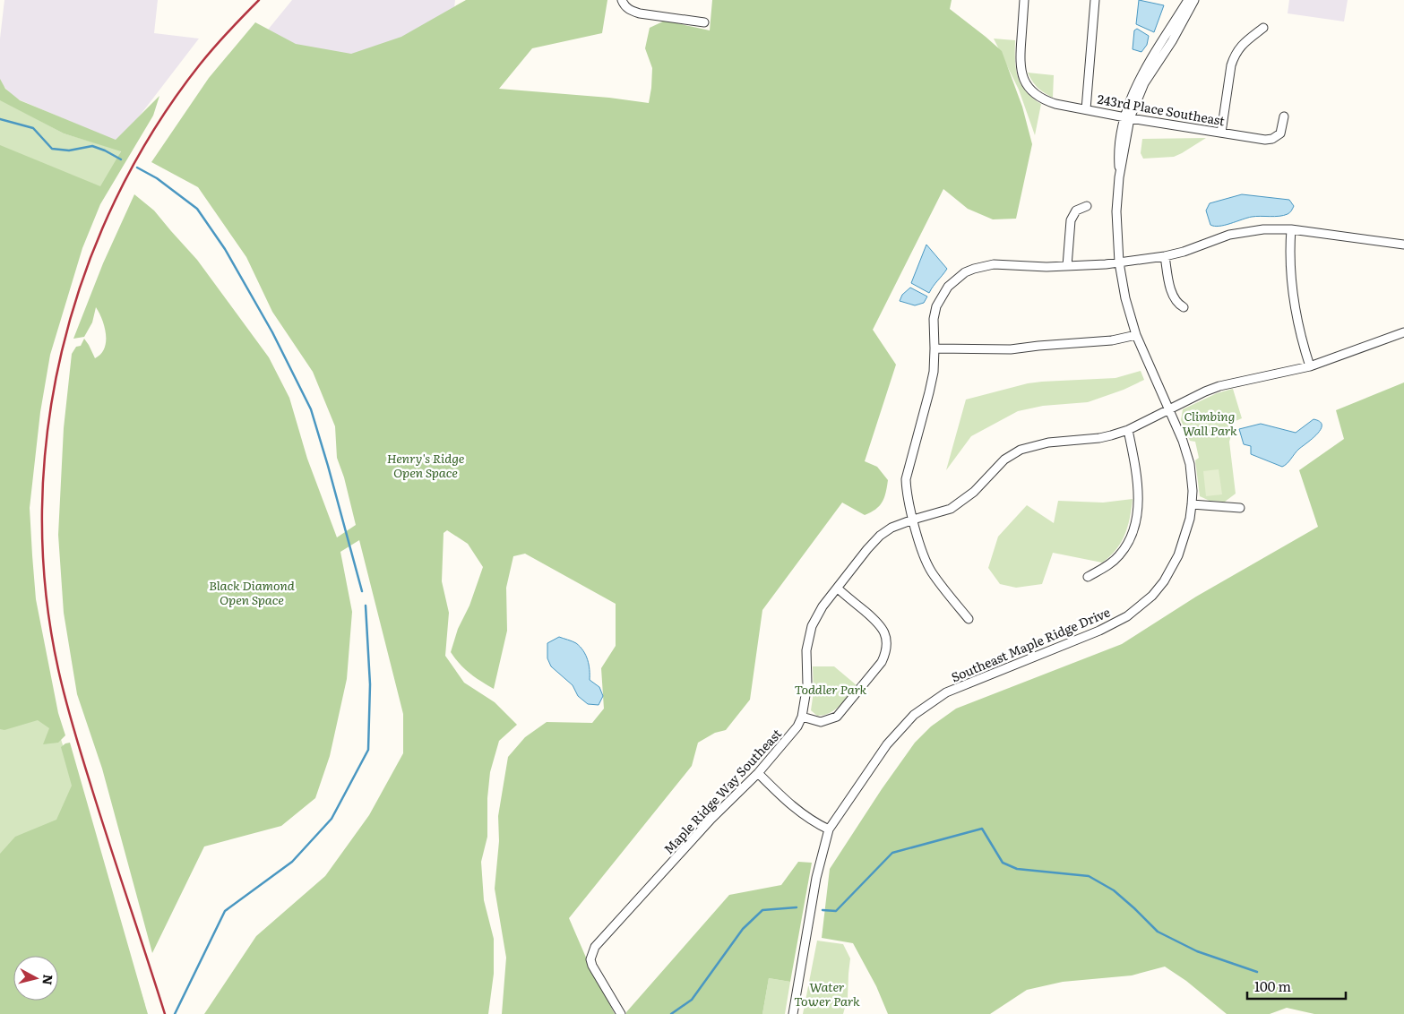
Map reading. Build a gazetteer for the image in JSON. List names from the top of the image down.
{
  "streets": {
    "street": ["243rd Place Southeast", "Southeast Maple Ridge Drive", "Maple Ridge Way Southeast"]
  },
  "crossings": [
    ["243rd Place Southeast", "Southeast Maple Ridge Drive"],
    ["Southeast Maple Ridge Drive", "Maple Ridge Way Southeast"]
  ],
  "parks": [
    "Climbing Wall Park",
    "Henry's Ridge Open Space",
    "Black Diamond Open Space",
    "Toddler Park",
    "Water Tower Park"
  ],
  "scale_bar": "100 m",
  "north": "right"
}
